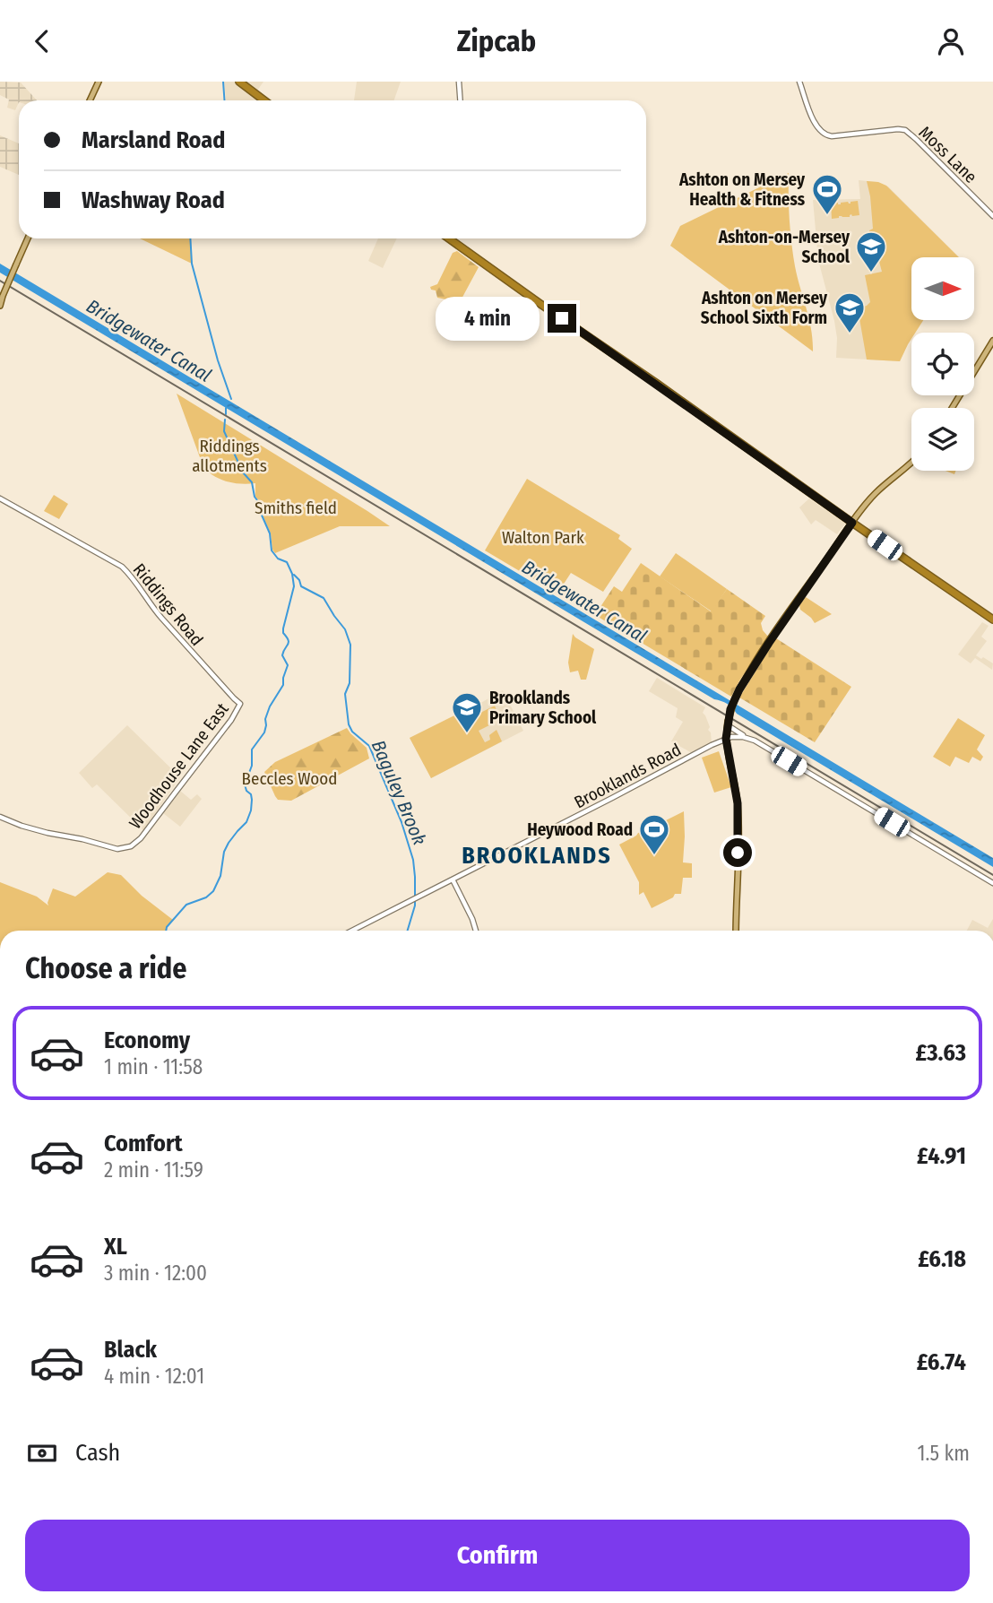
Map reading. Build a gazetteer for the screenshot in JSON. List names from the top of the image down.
{
  "streets": {
    "street": [
      "Moss Lane",
      "Riddings Road",
      "Woodhouse Lane East",
      "Brooklands Road"
    ]
  },
  "crossings": [
    ["Riddings Road", "Woodhouse Lane East"]
  ],
  "districts": ["BROOKLANDS"],
  "water": ["Bridgewater Canal", "Baguley Brook"],
  "parks": [
    "Riddings allotments",
    "Smiths field",
    "Walton Park",
    "Beccles Wood"
  ],
  "places": {
    "sports": ["Ashton on Mersey Health & Fitness", "Heywood Road"],
    "school or university": ["Ashton-on-Mersey School", "Ashton on Mersey School Sixth Form", "Brooklands Primary School"]
  },
  "north": "right",
  "page": {
    "header": "Zipcab",
    "banner": ["Marsland Road", "Washway Road"],
    "bubble": "4 min",
    "heading": "Choose a ride",
    "list": [
      {
        "name": "Economy",
        "note": "1 min · 11:58",
        "value": "£3.63"
      },
      {
        "name": "Comfort",
        "note": "2 min · 11:59",
        "value": "£4.91"
      },
      {
        "name": "XL",
        "note": "3 min · 12:00",
        "value": "£6.18"
      },
      {
        "name": "Black",
        "note": "4 min · 12:01",
        "value": "£6.74"
      }
    ],
    "pay": ["Cash", "1.5 km"],
    "buttons": "Confirm"
  }
}
